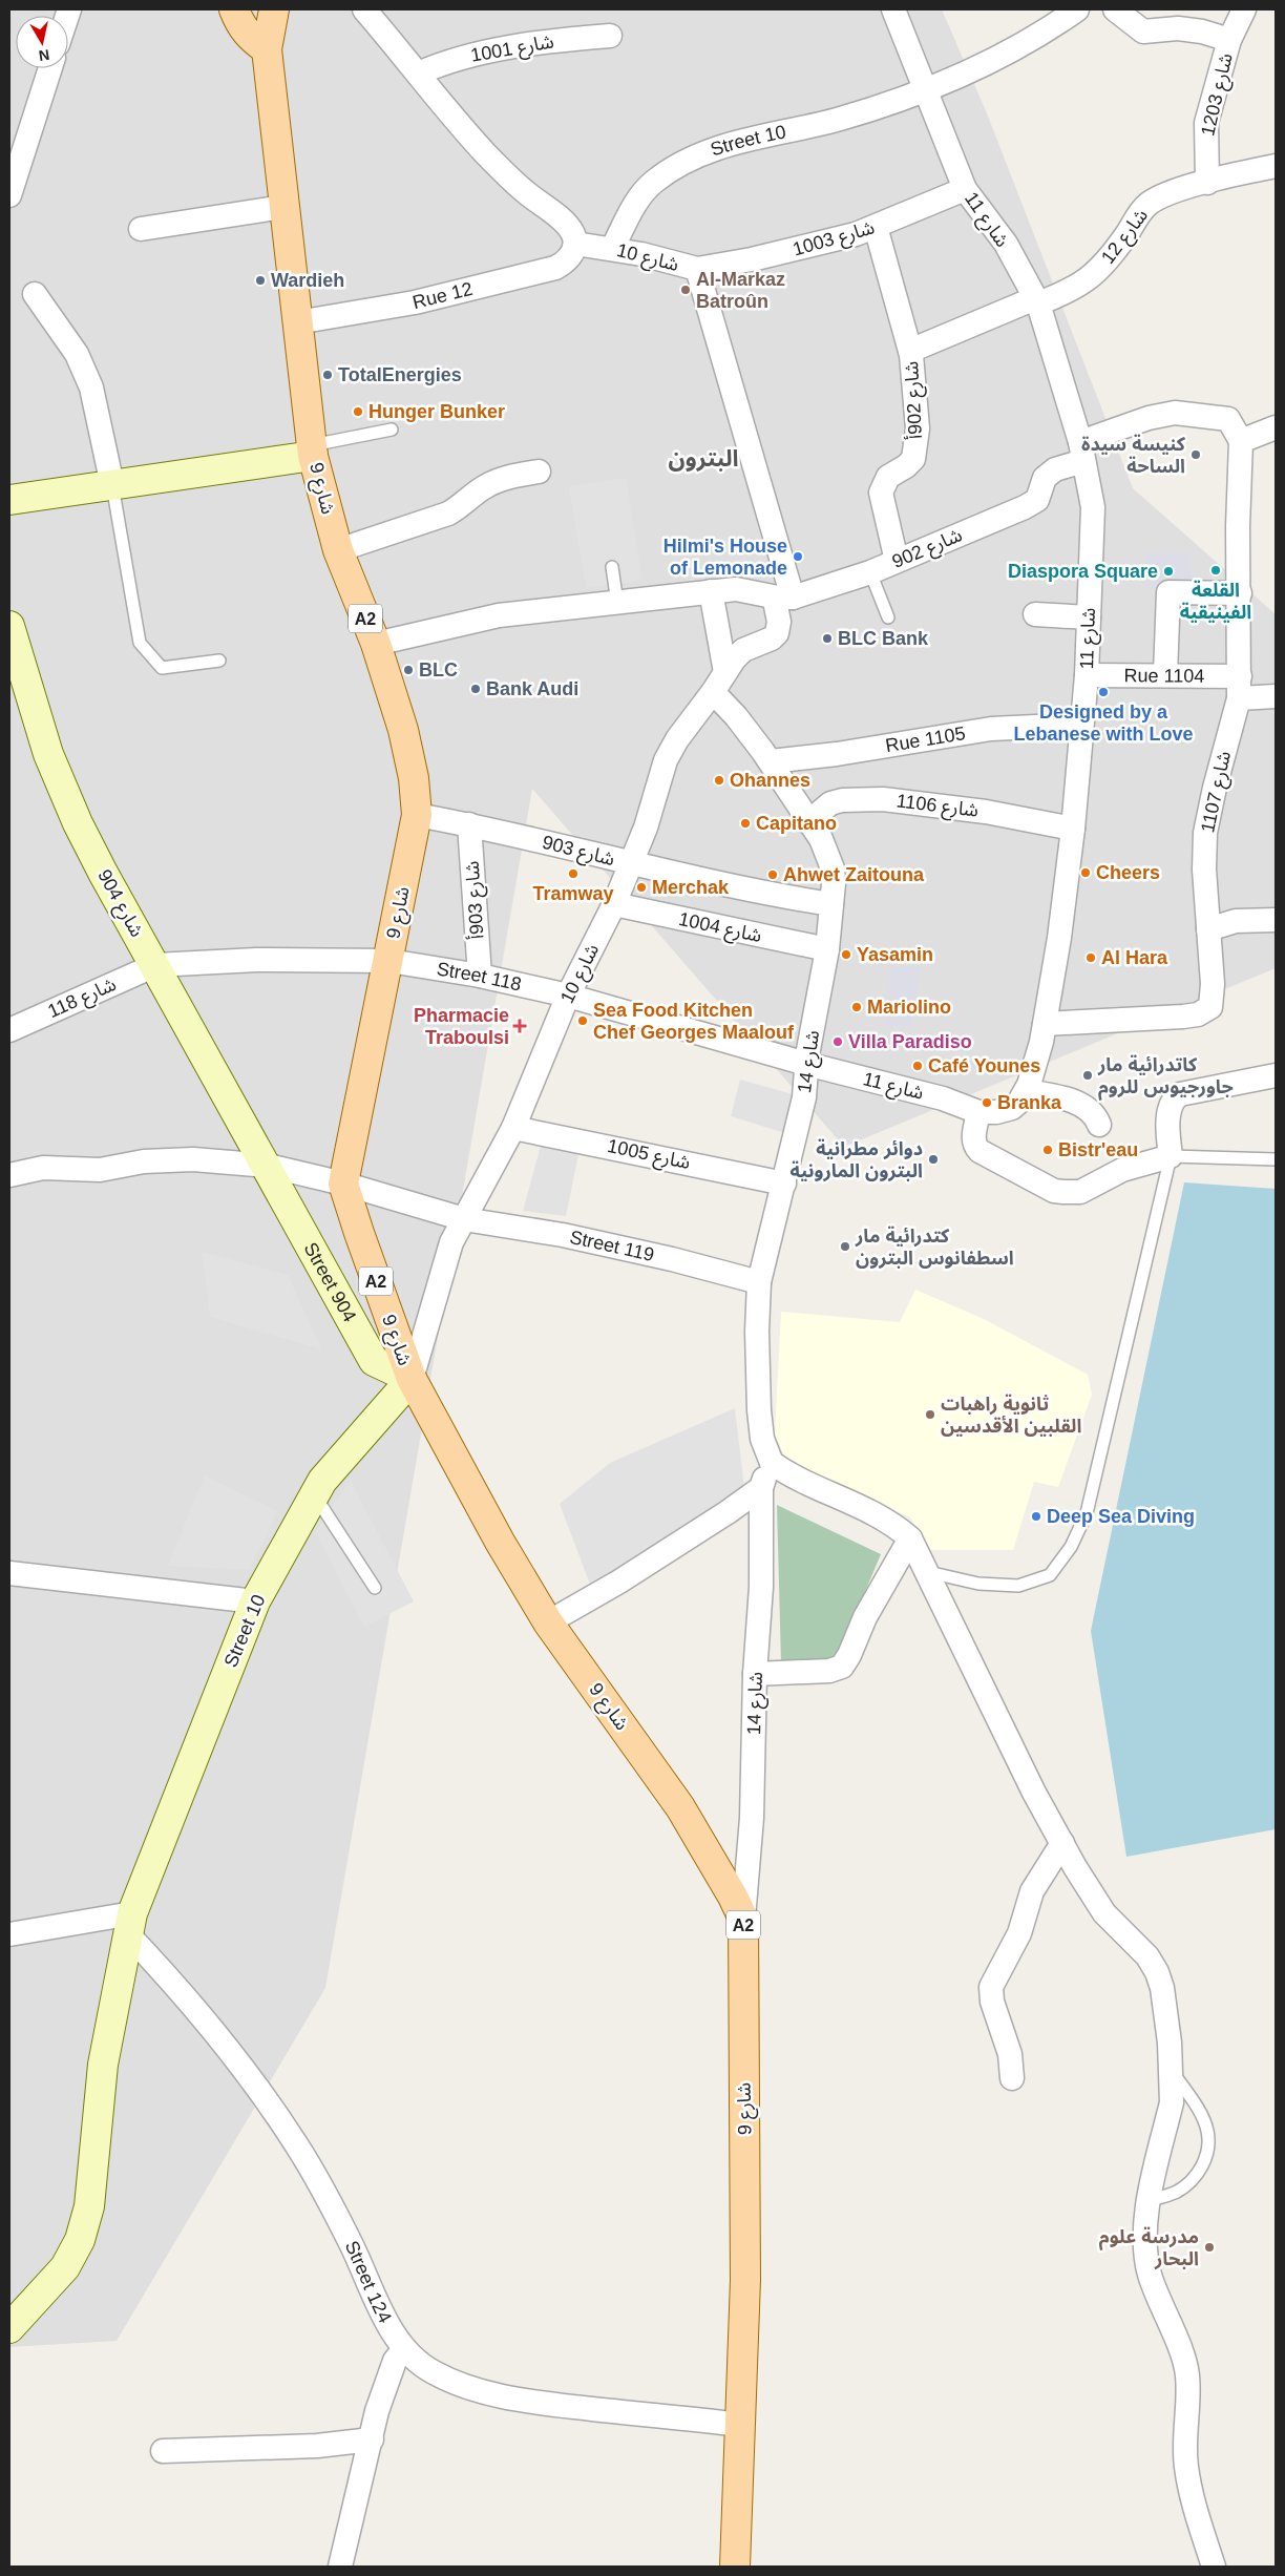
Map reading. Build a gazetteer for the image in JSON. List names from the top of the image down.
{
  "streets": {
    "main road": [
      "Street 10",
      "شارع 9",
      "A2",
      "شارع 904",
      "Street 904"
    ],
    "street": [
      "شارع 1001",
      "شارع 1203",
      "شارع 11",
      "شارع 12",
      "شارع 1003",
      "شارع 10",
      "Rue 12",
      "شارع 902أ",
      "شارع 902",
      "Rue 1104",
      "Rue 1105",
      "شارع 1107",
      "شارع 1106",
      "شارع 903",
      "شارع 903أ",
      "شارع 1004",
      "Street 118",
      "شارع 118",
      "شارع 14",
      "شارع 1005",
      "Street 119",
      "Street 124"
    ]
  },
  "crossings": [
    ["شارع 1203", "شارع 12"],
    ["Street 10", "شارع 11"],
    ["Street 10", "شارع 10"],
    ["Street 10", "شارع 9"],
    ["Street 10", "Street 904"],
    ["Street 10", "Street 124"],
    ["شارع 11", "شارع 12"],
    ["شارع 11", "شارع 1003"],
    ["شارع 11", "شارع 902"],
    ["شارع 11", "Rue 1104"],
    ["شارع 11", "Rue 1105"],
    ["شارع 11", "شارع 1107"],
    ["شارع 11", "شارع 1106"],
    ["شارع 11", "Street 118"],
    ["شارع 11", "شارع 14"],
    ["شارع 12", "شارع 902أ"],
    ["شارع 1003", "شارع 10"],
    ["شارع 1003", "شارع 902أ"],
    ["شارع 10", "Rue 12"],
    ["شارع 10", "شارع 9"],
    ["شارع 10", "شارع 902"],
    ["شارع 10", "شارع 903"],
    ["شارع 10", "شارع 1004"],
    ["شارع 10", "Street 118"],
    ["شارع 10", "شارع 14"],
    ["شارع 10", "شارع 1005"],
    ["شارع 10", "Street 119"],
    ["شارع 10", "Street 904"],
    ["Rue 12", "شارع 9"],
    ["شارع 902أ", "شارع 902"],
    ["شارع 9", "شارع 903"],
    ["شارع 9", "Street 118"],
    ["شارع 9", "شارع 14"],
    ["شارع 9", "Street 119"],
    ["شارع 9", "Street 904"],
    ["شارع 9", "Street 124"],
    ["Rue 1104", "شارع 1107"],
    ["Rue 1105", "شارع 14"],
    ["شارع 1106", "شارع 14"],
    ["شارع 903", "شارع 903أ"],
    ["شارع 903", "شارع 14"],
    ["شارع 903أ", "Street 118"],
    ["شارع 904", "Street 118"],
    ["شارع 904", "شارع 118"],
    ["شارع 904", "Street 119"],
    ["شارع 904", "Street 904"],
    ["شارع 1004", "شارع 14"],
    ["Street 118", "شارع 118"],
    ["Street 118", "شارع 14"],
    ["شارع 14", "شارع 1005"],
    ["شارع 14", "Street 119"],
    ["Street 119", "Street 904"]
  ],
  "districts": ["البترون"],
  "places": {
    "other": [
      "Wardieh",
      "Al-Markaz Batroûn",
      "TotalEnergies",
      "Hunger Bunker",
      "كنيسة سيدة الساحة",
      "Hilmi's House of Lemonade",
      "القلعة الفينيقية",
      "Diaspora Square",
      "BLC Bank",
      "BLC",
      "Bank Audi",
      "Designed by a Lebanese with Love",
      "Ohannes",
      "Capitano",
      "Cheers",
      "Tramway",
      "Ahwet Zaitouna",
      "Merchak",
      "Yasamin",
      "Al Hara",
      "Mariolino",
      "Sea Food Kitchen Chef Georges Maalouf",
      "Villa Paradiso",
      "Café Younes",
      "كاتدرائية مار جاورجيوس للروم",
      "Branka",
      "Bistr'eau",
      "دوائر مطرانية البترون المارونية",
      "كتدرائية مار اسطفانوس البترون",
      "ثانوية راهبات القلبين الأقدسين",
      "Deep Sea Diving",
      "مدرسة علوم البحار"
    ],
    "health": ["Pharmacie Traboulsi"]
  },
  "north": "bottom"
}
